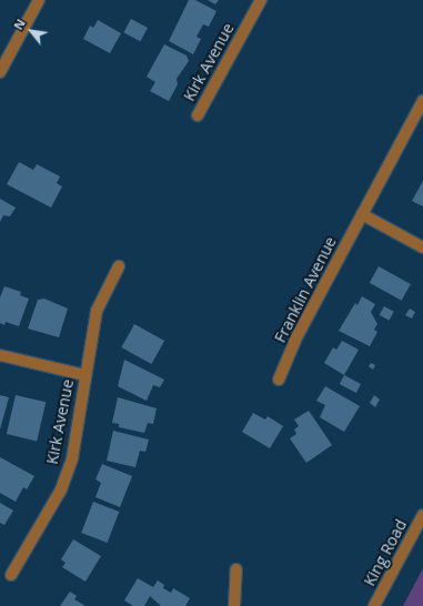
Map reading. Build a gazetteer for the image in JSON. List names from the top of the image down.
{
  "streets": {
    "street": ["Kirk Avenue", "Franklin Avenue", "King Road"]
  },
  "north": "top left"
}
